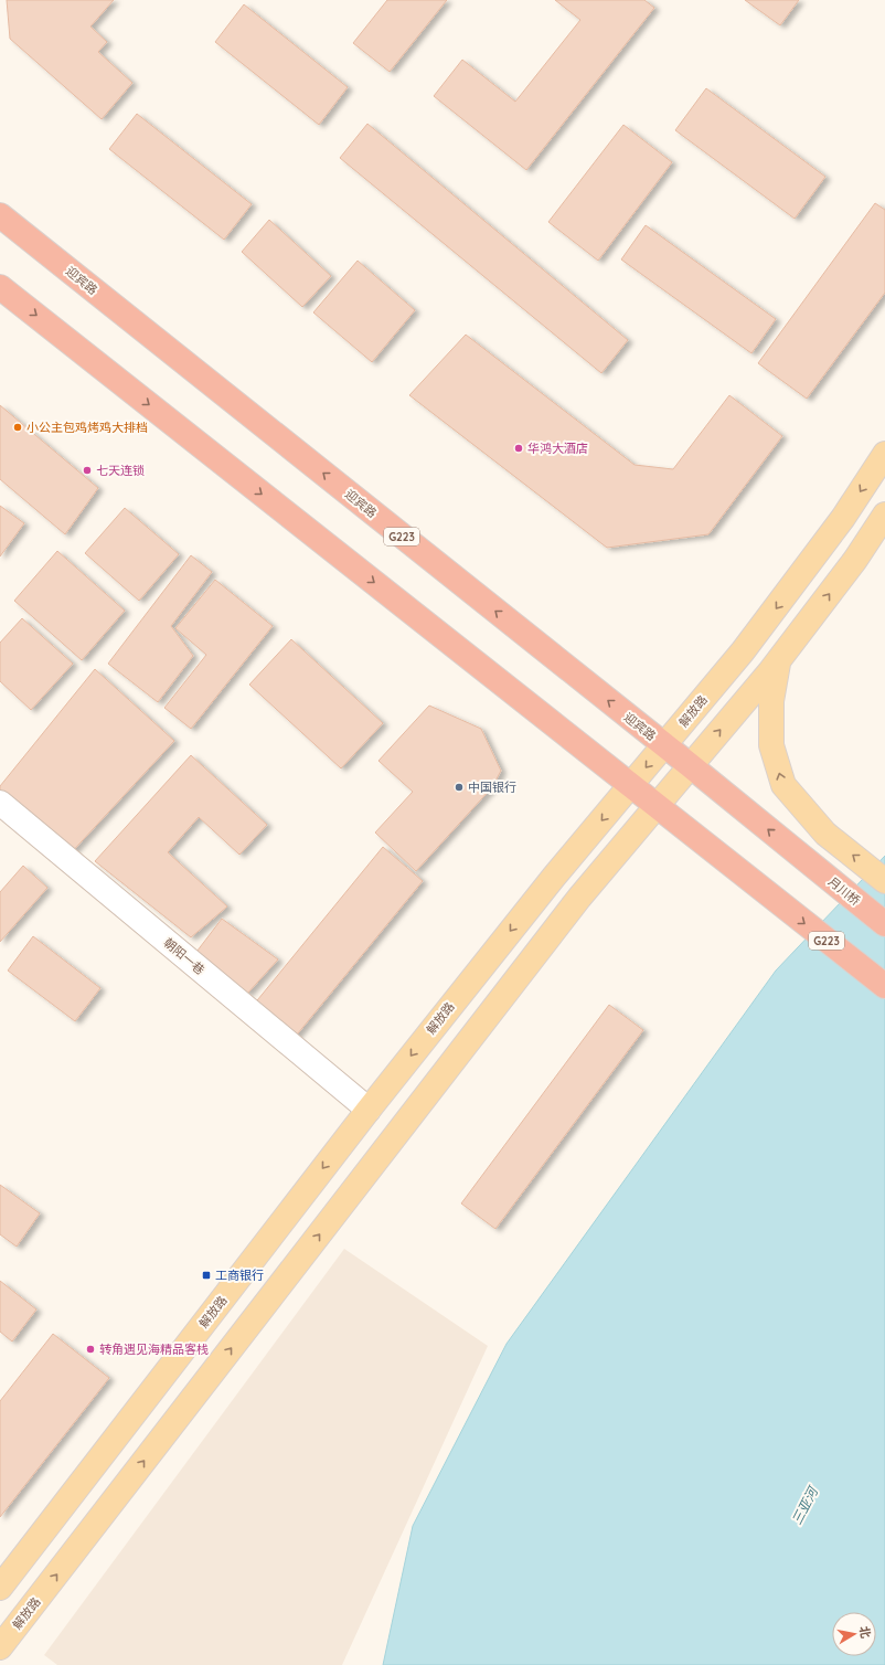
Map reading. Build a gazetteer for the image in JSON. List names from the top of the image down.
{
  "streets": {
    "highway": ["迎宾路", "G223", "月川桥"],
    "main road": ["解放路"],
    "street": ["朝阳一巷"]
  },
  "crossings": [
    ["迎宾路", "解放路"],
    ["迎宾路", "月川桥"],
    ["G223", "解放路"],
    ["解放路", "朝阳一巷"]
  ],
  "water": ["三亚河"],
  "places": {
    "other": [
      "小公主包鸡烤鸡大排档",
      "华鸿大酒店",
      "七天连锁",
      "中国银行",
      "转角遇见海精品客栈"
    ],
    "transit": ["工商银行"]
  },
  "north": "right"
}
